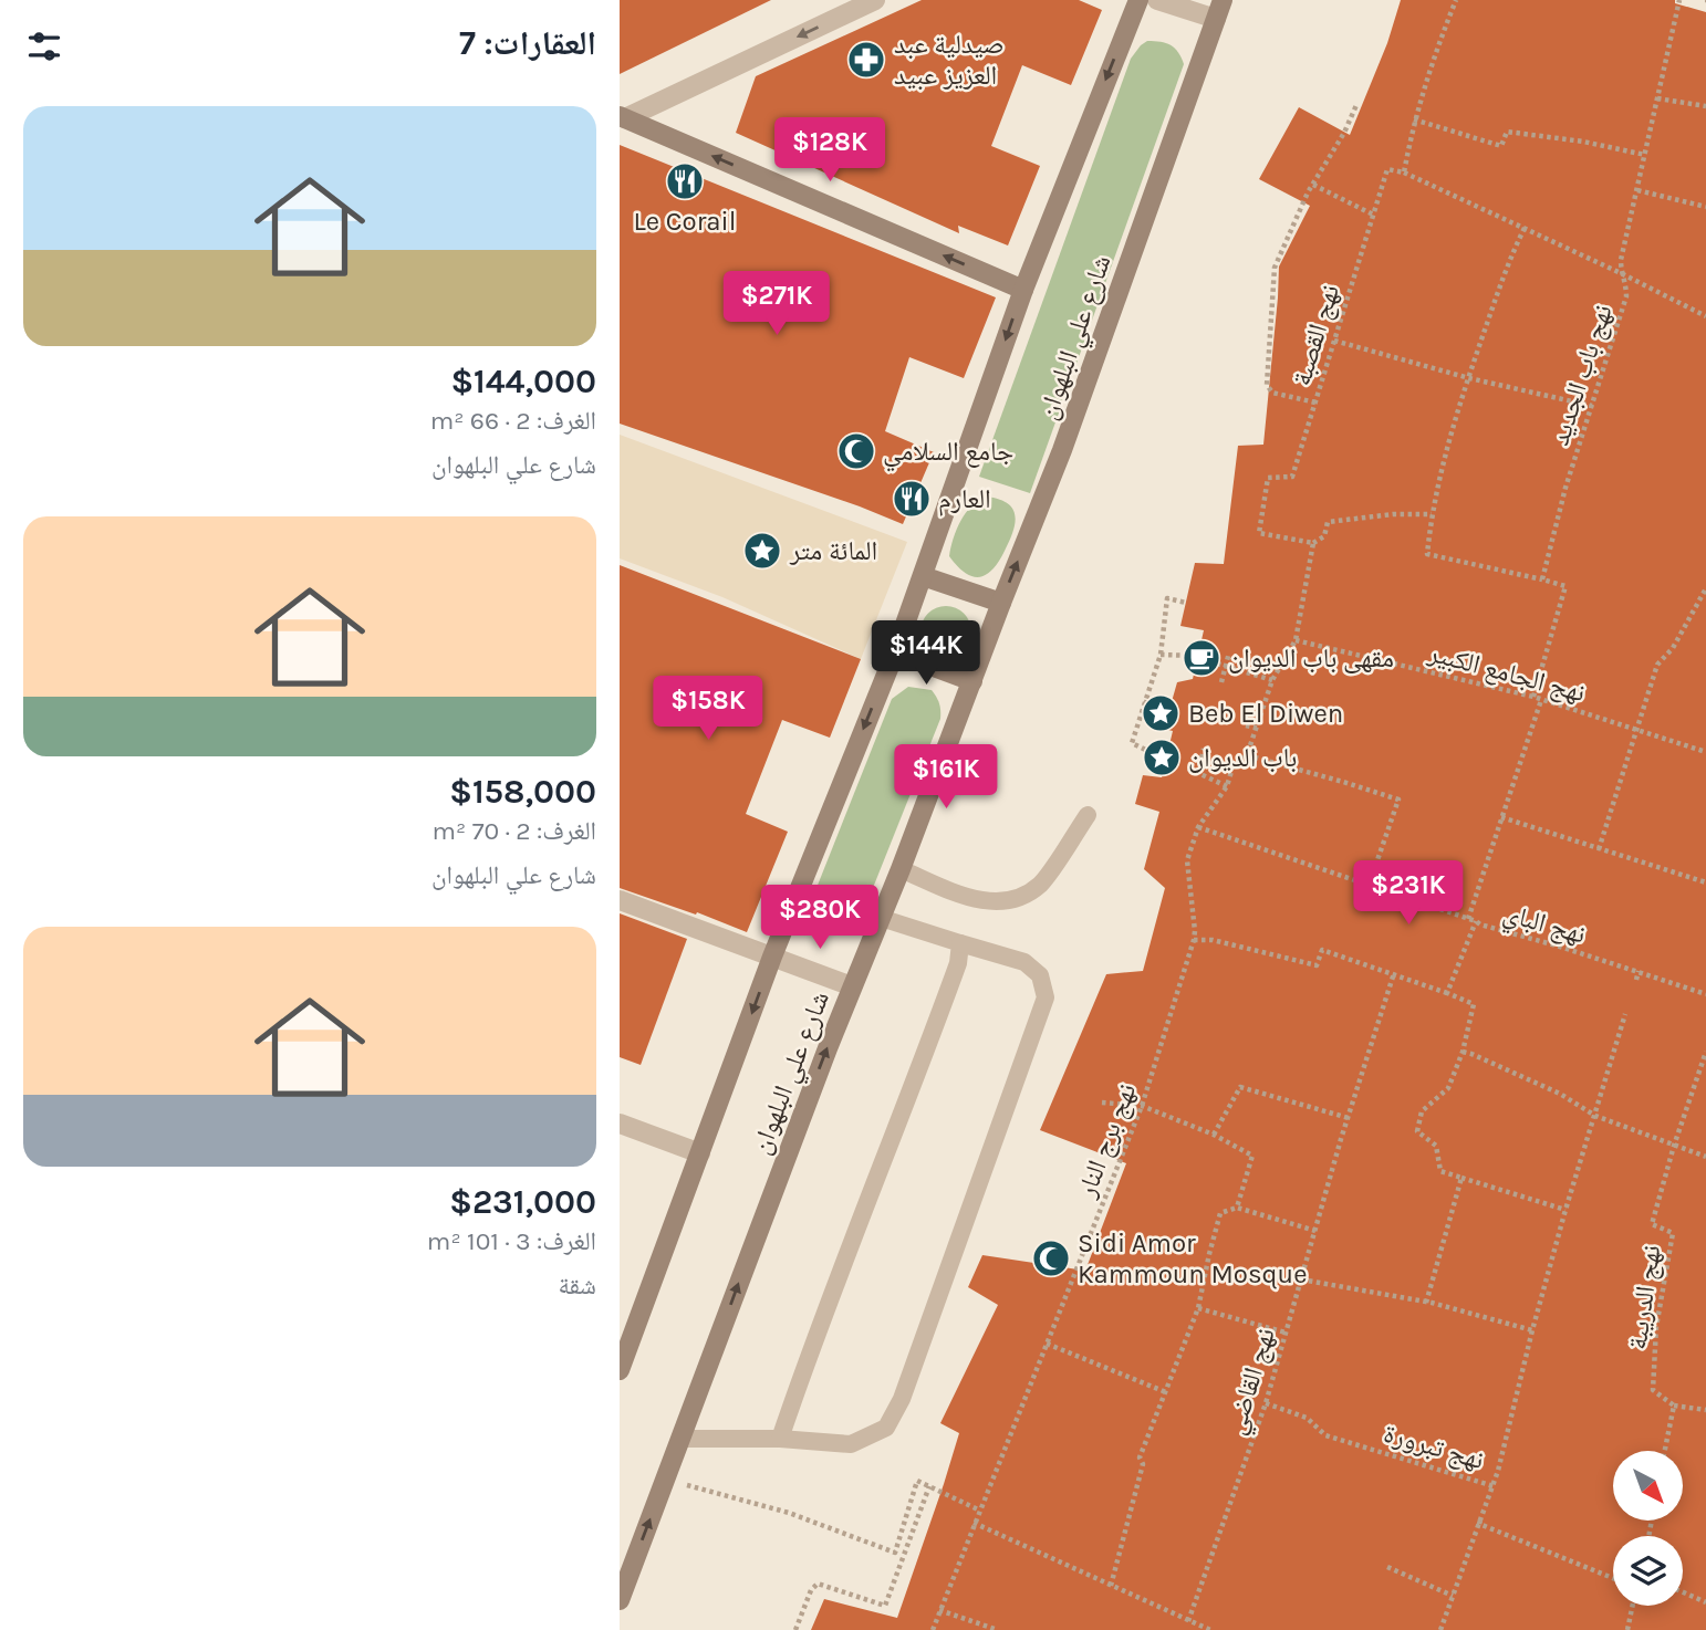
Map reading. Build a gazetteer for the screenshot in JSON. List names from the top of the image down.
{
  "streets": {
    "main road": ["شارع علي البلهوان"],
    "path": [
      "نهج القصبة",
      "نهج باب الجديد",
      "نهج الجامع الكبير",
      "نهج الباي",
      "نهج برج النار",
      "نهج الدريبة",
      "نهج القاضي",
      "نهج تبرورة"
    ]
  },
  "crossings": [
    ["نهج الجامع الكبير", "نهج برج النار"],
    ["نهج الباي", "نهج برج النار"],
    ["نهج القاضي", "نهج تبرورة"]
  ],
  "places": {
    "pharmacy": ["صيدلية عبد العزيز عبيد"],
    "restaurant": ["Le Corail", "العارم"],
    "mosque": ["جامع السلامي", "Sidi Amor Kammoun Mosque"],
    "place": ["المائة متر", "Beb El Diwen", "باب الديوان"],
    "cafe": ["مقهى باب الديوان"]
  },
  "north": "bottom right",
  "page": {
    "heading": "العقارات: 7",
    "list": [
      {
        "name": "$144,000",
        "note": "الغرف: 2 · 66 m² · شارع علي البلهوان"
      },
      {
        "name": "$158,000",
        "note": "الغرف: 2 · 70 m² · شارع علي البلهوان"
      },
      {
        "name": "$231,000",
        "note": "الغرف: 3 · 101 m² · شقة"
      }
    ],
    "price": [
      "$128K",
      "$271K",
      "$144K",
      "$158K",
      "$161K",
      "$231K",
      "$280K"
    ]
  }
}
